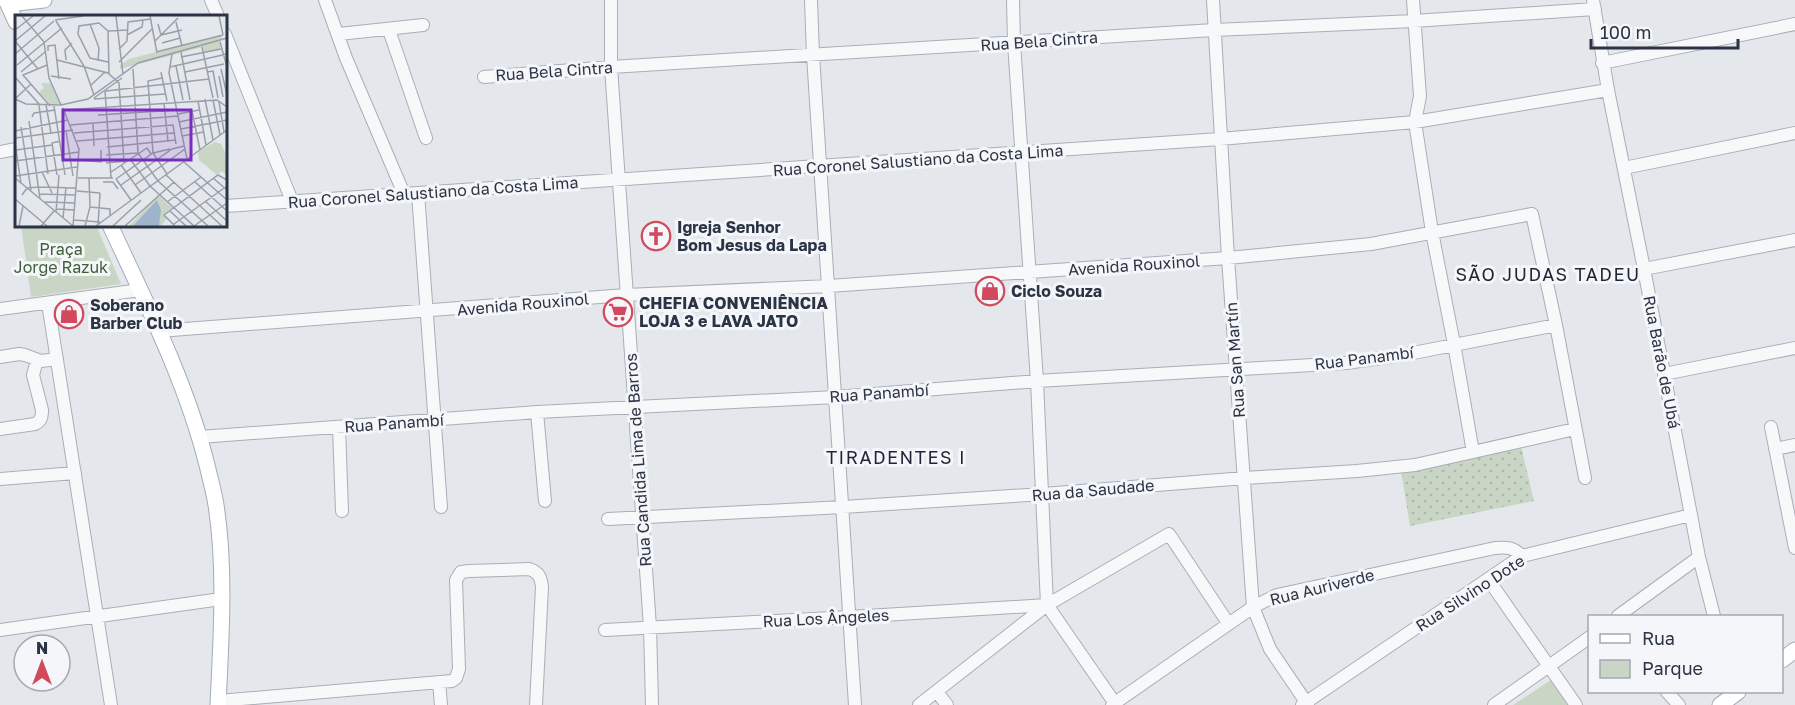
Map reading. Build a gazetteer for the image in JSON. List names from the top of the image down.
{
  "streets": {
    "street": [
      "Rua Bela Cintra",
      "Rua Coronel Salustiano da Costa Lima",
      "Avenida Rouxinol",
      "Rua Panambí",
      "Rua San Martín",
      "Rua Barão de Ubá",
      "Rua Candida Lima de Barros",
      "Rua da Saudade",
      "Rua Auriverde",
      "Rua Silvino Dote",
      "Rua Los Ângeles"
    ]
  },
  "crossings": [
    ["Rua Bela Cintra", "Rua San Martín"],
    ["Rua Bela Cintra", "Rua Barão de Ubá"],
    ["Rua Bela Cintra", "Rua Candida Lima de Barros"],
    ["Rua Coronel Salustiano da Costa Lima", "Rua San Martín"],
    ["Rua Coronel Salustiano da Costa Lima", "Rua Barão de Ubá"],
    ["Rua Coronel Salustiano da Costa Lima", "Rua Candida Lima de Barros"],
    ["Avenida Rouxinol", "Rua Panambí"],
    ["Avenida Rouxinol", "Rua San Martín"],
    ["Avenida Rouxinol", "Rua Candida Lima de Barros"],
    ["Rua Panambí", "Rua San Martín"],
    ["Rua Panambí", "Rua Candida Lima de Barros"],
    ["Rua San Martín", "Rua da Saudade"],
    ["Rua San Martín", "Rua Auriverde"],
    ["Rua San Martín", "Rua Silvino Dote"],
    ["Rua Barão de Ubá", "Rua Silvino Dote"],
    ["Rua Candida Lima de Barros", "Rua da Saudade"],
    ["Rua Candida Lima de Barros", "Rua Los Ângeles"],
    ["Rua Auriverde", "Rua Silvino Dote"]
  ],
  "districts": ["SÃO JUDAS TADEU", "TIRADENTES I"],
  "parks": ["Praça Jorge Razuk"],
  "places": {
    "church": ["Igreja Senhor Bom Jesus da Lapa"],
    "shop": ["Ciclo Souza", "Soberano Barber Club"],
    "supermarket": ["CHEFIA CONVENIÊNCIA LOJA 3 e LAVA JATO"]
  },
  "legend": ["Rua", "Parque"],
  "scale_bar": "100 m",
  "north": "top"
}
